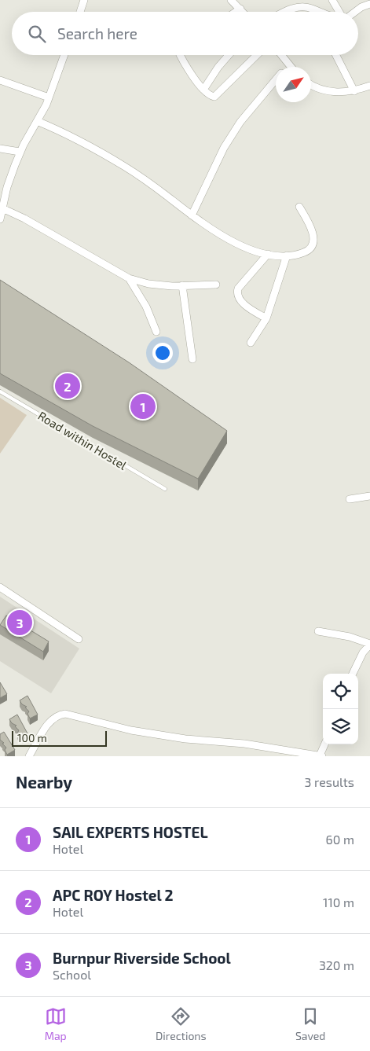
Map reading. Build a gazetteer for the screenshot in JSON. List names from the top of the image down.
{
  "streets": {
    "lane": ["Road within Hostel"]
  },
  "scale_bar": "100 m",
  "north": "top right",
  "page": {
    "search": "Search here",
    "pins": ["2", "1", "3"],
    "scale": "100 m",
    "heading": ["Nearby", "3 results"],
    "list": [
      {
        "mark": "1",
        "name": "SAIL EXPERTS HOSTEL",
        "note": "Hotel",
        "value": "60 m"
      },
      {
        "mark": "2",
        "name": "APC ROY Hostel 2",
        "note": "Hotel",
        "value": "110 m"
      },
      {
        "mark": "3",
        "name": "Burnpur Riverside School",
        "note": "School",
        "value": "320 m"
      }
    ],
    "nav": ["Map", "Directions", "Saved"]
  }
}
